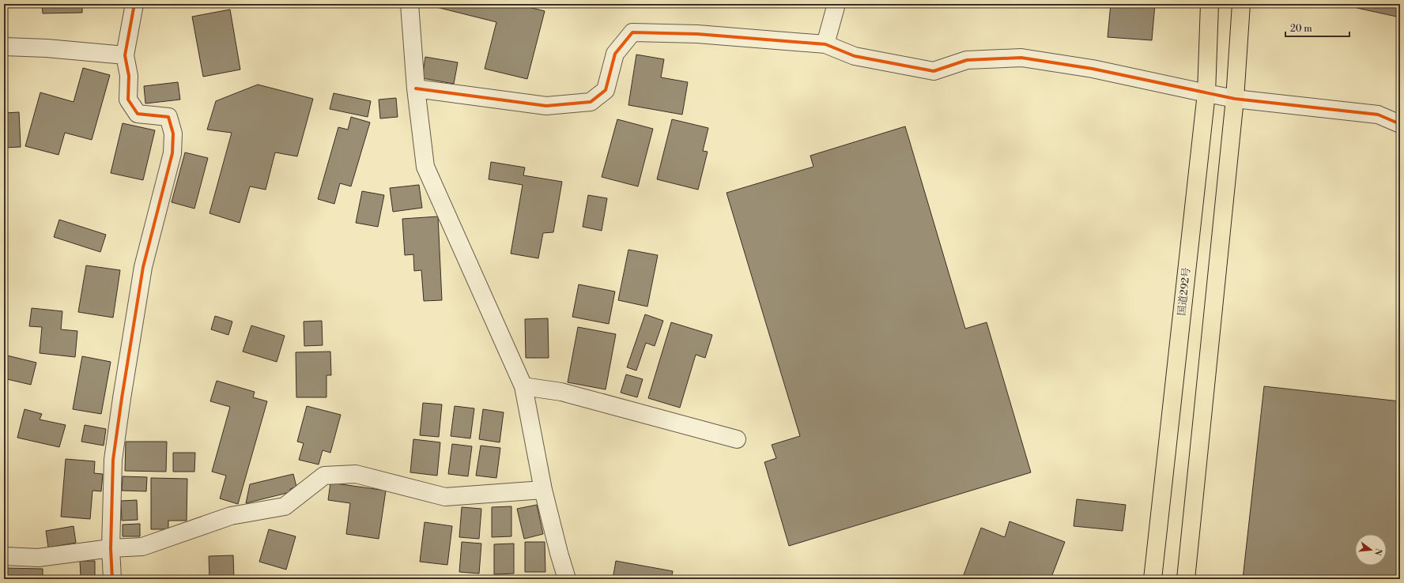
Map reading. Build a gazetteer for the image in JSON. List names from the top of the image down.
{
  "streets": {
    "highway": ["国道292号"]
  },
  "scale_bar": "20 m",
  "north": "right"
}
